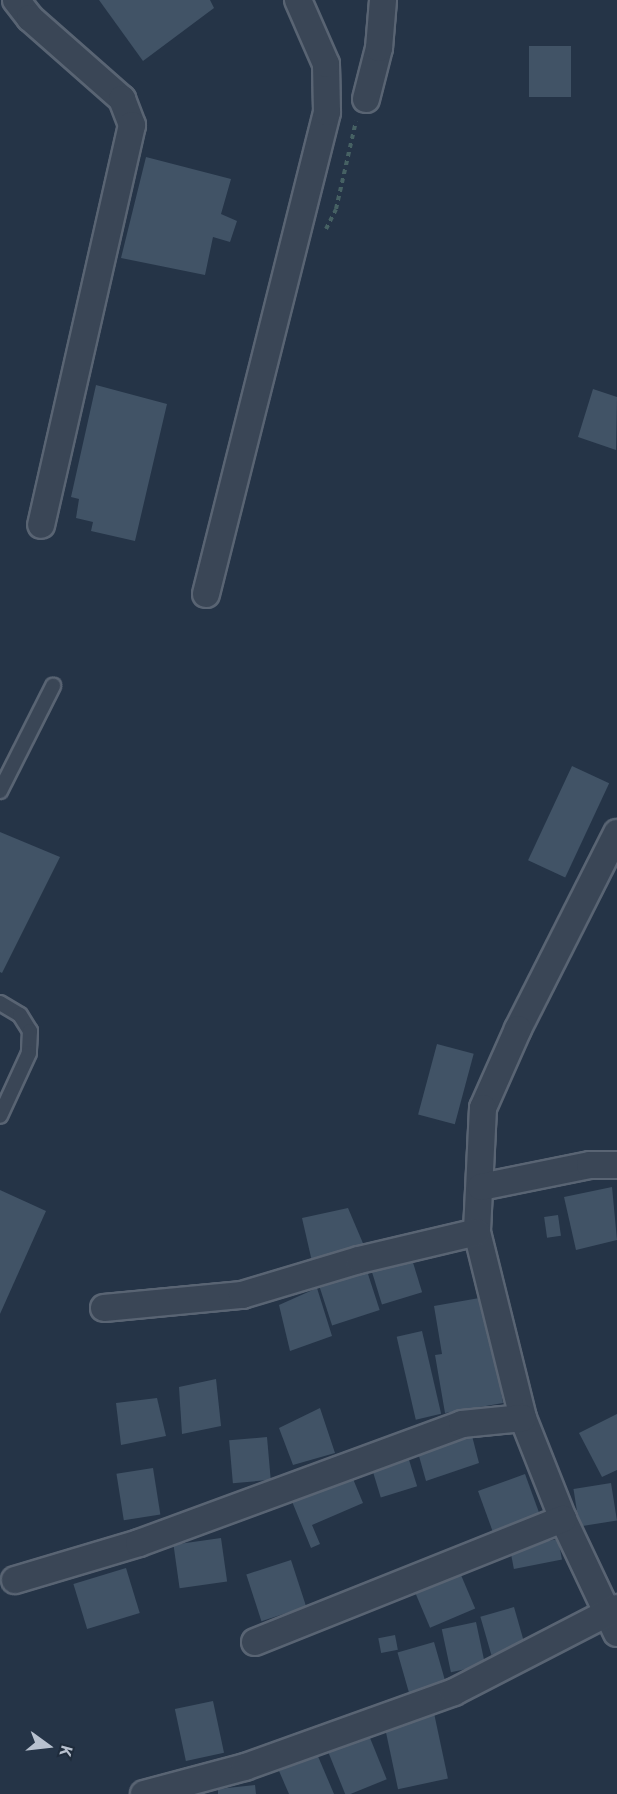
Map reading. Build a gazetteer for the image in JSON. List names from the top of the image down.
{
  "north": "right"
}
